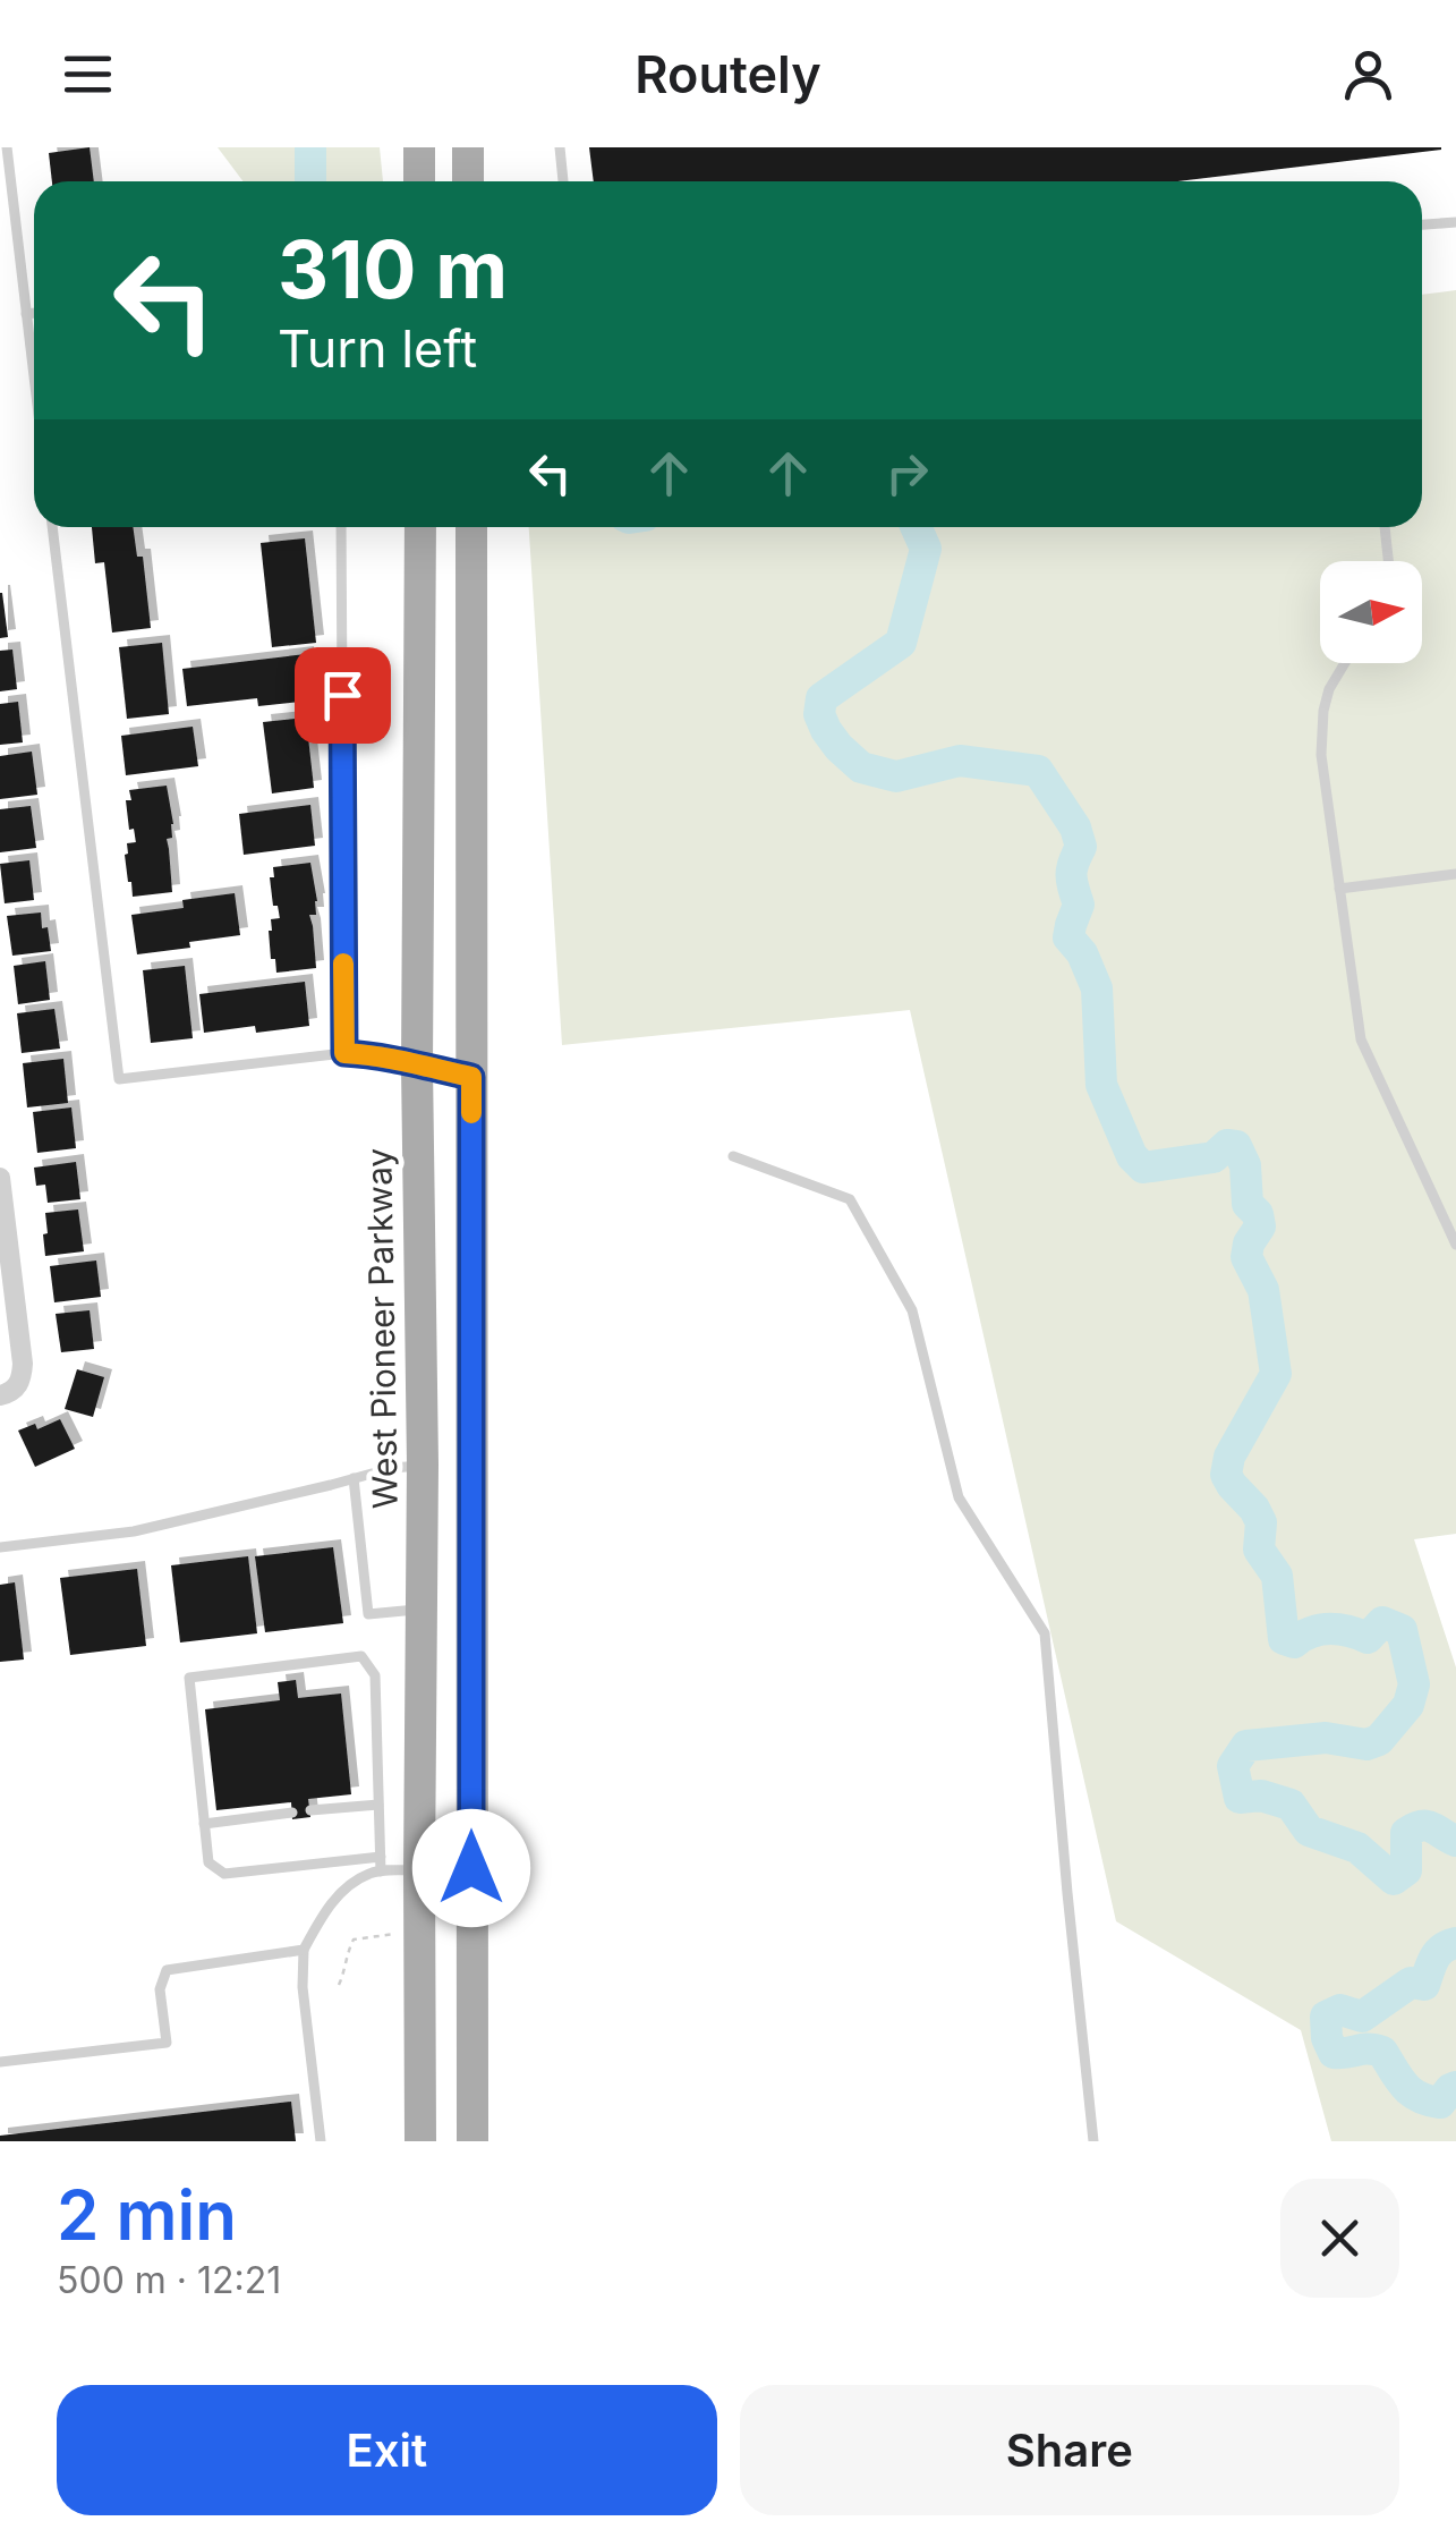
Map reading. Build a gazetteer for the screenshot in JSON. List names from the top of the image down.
{
  "streets": {
    "main road": ["West Pioneer Parkway"]
  },
  "north": "right",
  "page": {
    "header": "Routely",
    "turn": ["310 m", "Turn left"],
    "heading": ["2 min", "500 m · 12:21"],
    "buttons": ["Exit", "Share"]
  }
}
